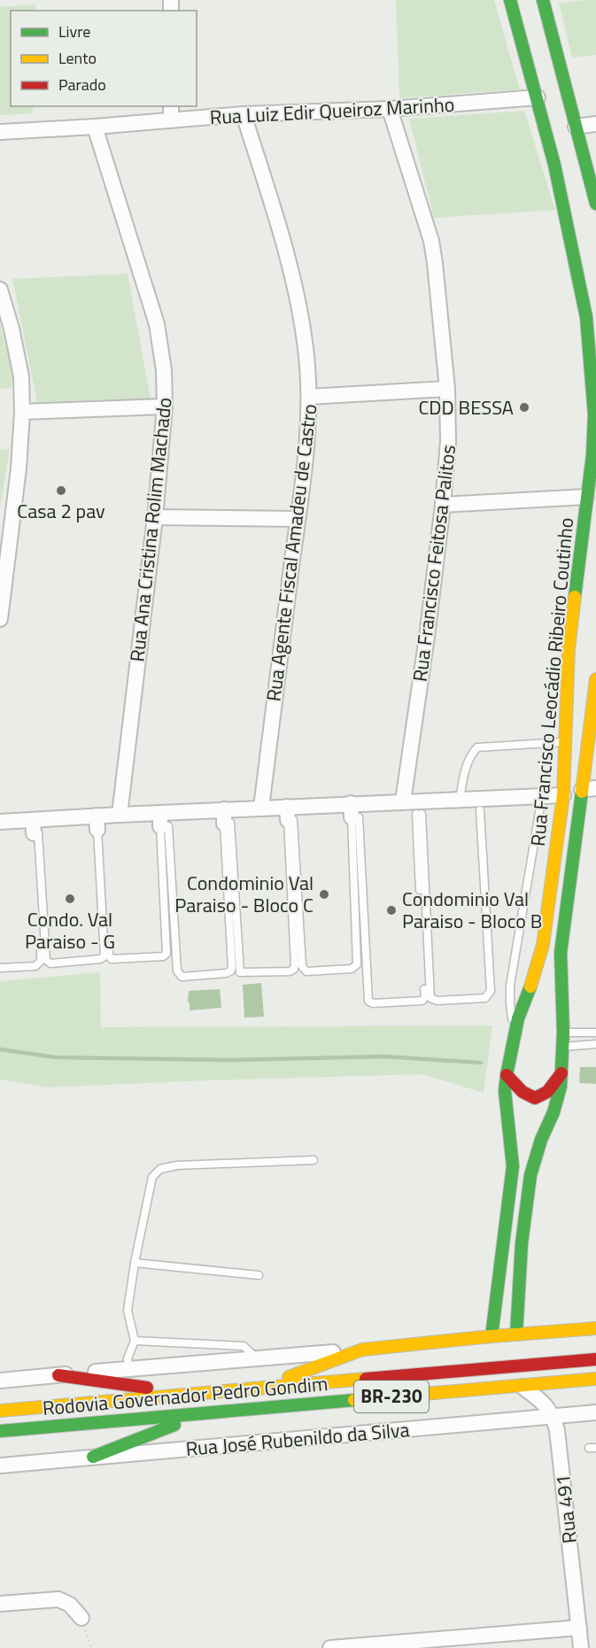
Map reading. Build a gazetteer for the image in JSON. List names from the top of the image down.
{
  "streets": {
    "main road": ["Rua Francisco Leocádio Ribeiro Coutinho", "Rodovia Governador Pedro Gondim", "BR-230"],
    "street": [
      "Rua Luiz Edir Queiroz Marinho",
      "Rua Ana Cristina Rolim Machado",
      "Rua Agente Fiscal Amadeu de Castro",
      "Rua Francisco Feitosa Palitos",
      "Rua José Rubenildo da Silva",
      "Rua 491"
    ]
  },
  "crossings": [
    ["Rua Luiz Edir Queiroz Marinho", "Rua Ana Cristina Rolim Machado"],
    ["Rua Luiz Edir Queiroz Marinho", "Rua Agente Fiscal Amadeu de Castro"],
    ["Rua Luiz Edir Queiroz Marinho", "Rua Francisco Feitosa Palitos"],
    ["Rua Luiz Edir Queiroz Marinho", "Rua Francisco Leocádio Ribeiro Coutinho"],
    ["Rua José Rubenildo da Silva", "Rua 491"]
  ],
  "places": [
    "CDD BESSA",
    "Casa 2 pav",
    "Condominio Val Paraiso - Bloco C",
    "Condo. Val Paraiso - G",
    "Condominio Val Paraiso - Bloco B"
  ],
  "legend": ["Livre", "Lento", "Parado"]
}
